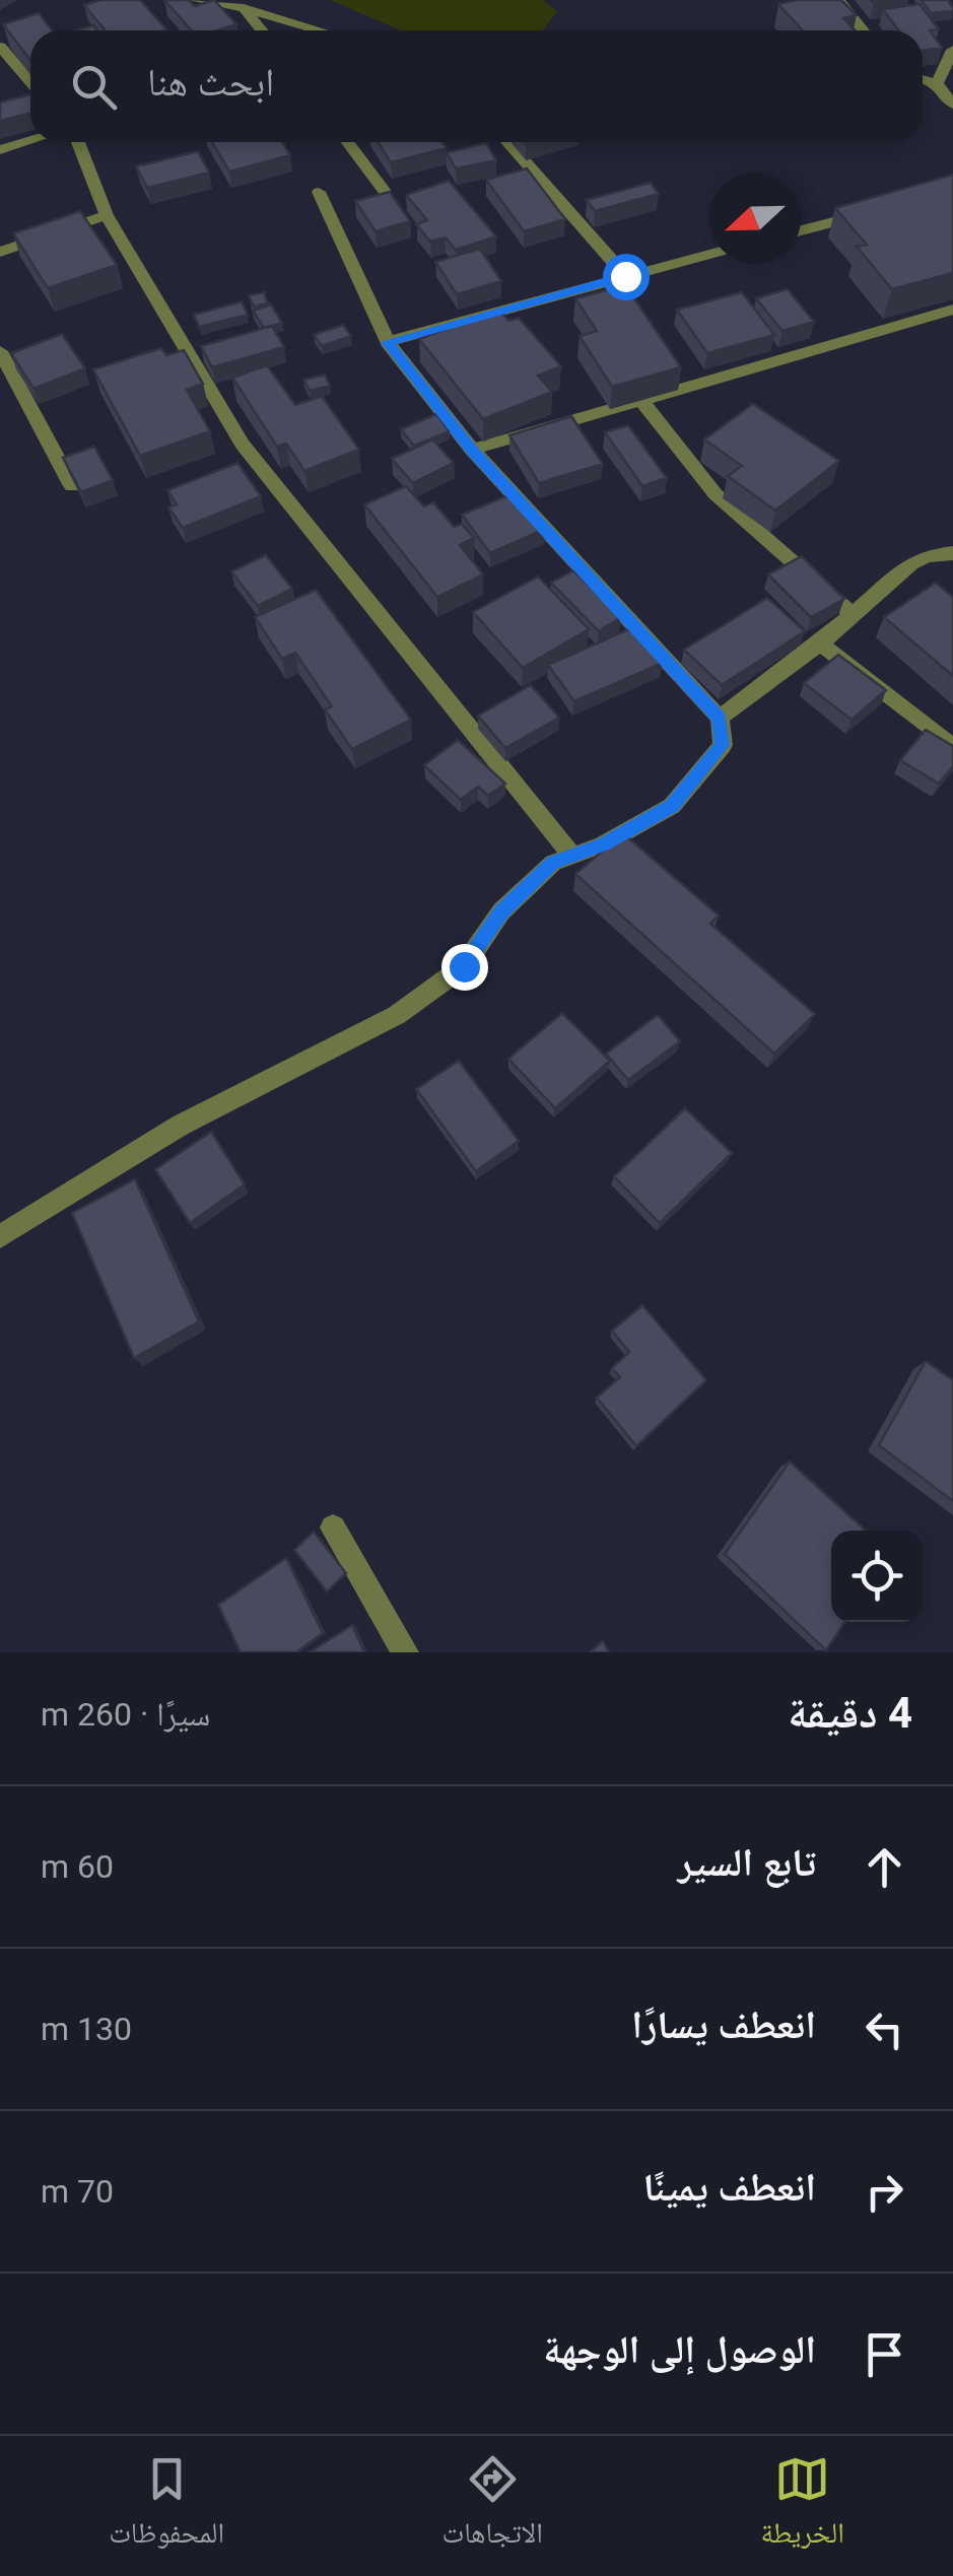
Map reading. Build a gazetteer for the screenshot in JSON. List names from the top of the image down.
{
  "north": "left",
  "page": {
    "search": "ابحث هنا",
    "heading": ["4 دقيقة", "سيرًا · 260 m"],
    "list": [
      ["تابع السير", "60 m"],
      ["انعطف يسارًا", "130 m"],
      ["انعطف يمينًا", "70 m"],
      "الوصول إلى الوجهة"
    ],
    "nav": ["الخريطة", "الاتجاهات", "المحفوظات"]
  }
}
